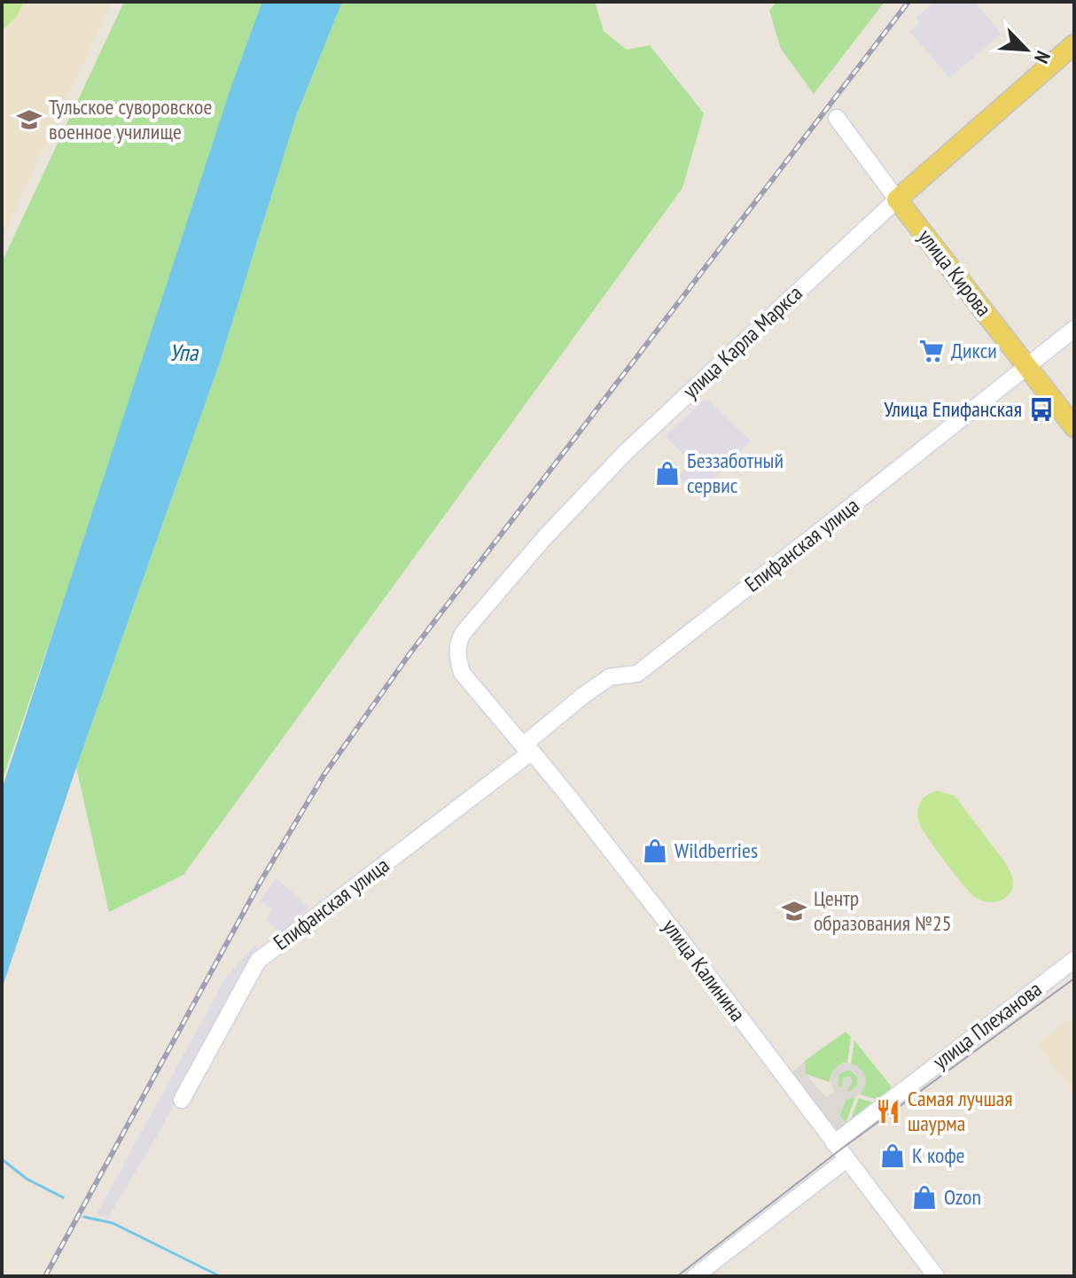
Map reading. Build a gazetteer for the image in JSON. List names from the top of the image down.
{
  "streets": {
    "main road": ["улица Кирова", "улица Карла Маркса"],
    "street": ["Епифанская улица", "улица Калинина", "улица Плеханова"]
  },
  "crossings": [
    ["улица Кирова", "улица Карла Маркса"],
    ["улица Кирова", "Епифанская улица"],
    ["улица Карла Маркса", "улица Калинина"],
    ["Епифанская улица", "улица Калинина"],
    ["улица Калинина", "улица Плеханова"]
  ],
  "water": ["Упа"],
  "places": {
    "school or university": ["Тульское суворовское военное училище", "Центр образования №25"],
    "supermarket": ["Дикси"],
    "bus stop": ["Улица Епифанская"],
    "shop": [
      "Беззаботный сервис",
      "Wildberries",
      "К кофе",
      "Ozon"
    ],
    "restaurant": ["Самая лучшая шаурма"]
  },
  "north": "bottom right"
}
